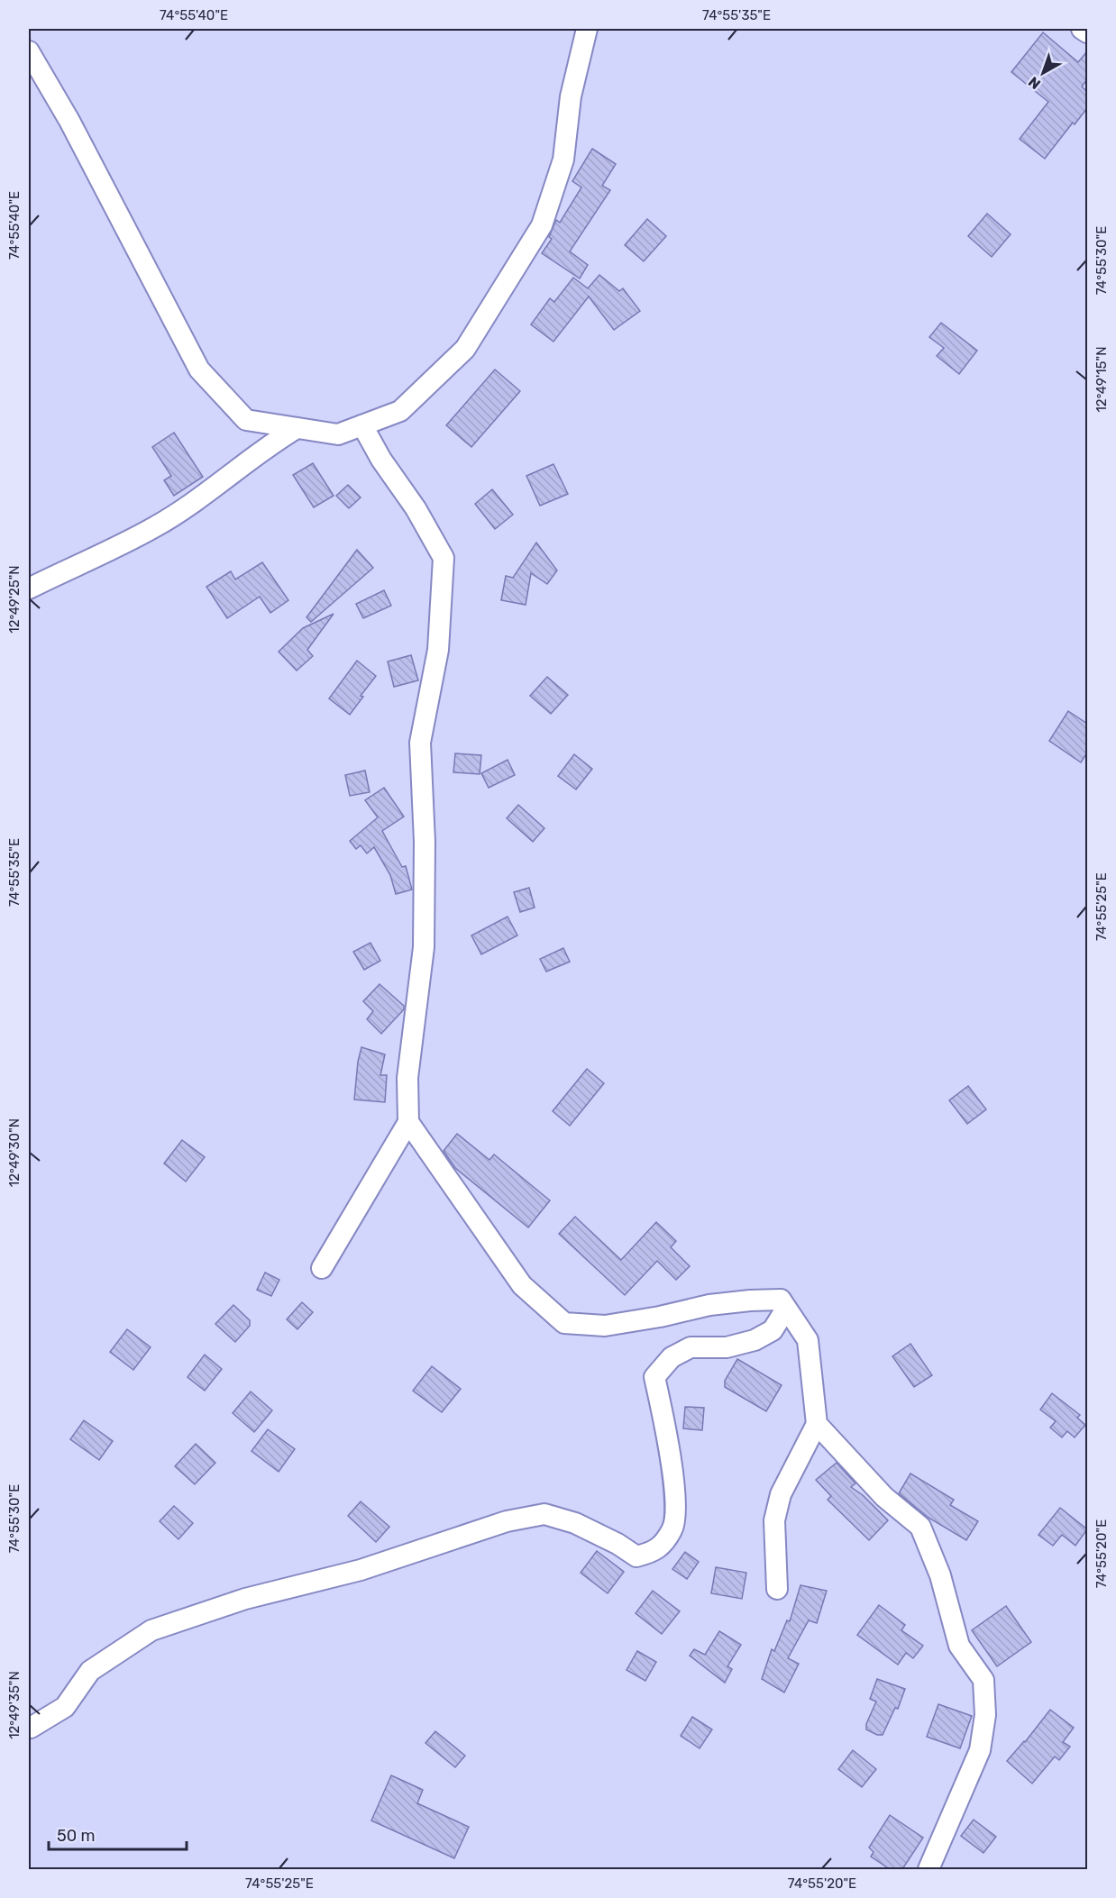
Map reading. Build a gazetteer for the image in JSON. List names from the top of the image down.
{
  "scale_bar": "50 m",
  "north": "bottom left",
  "coordinates": [
    "74°55'40\"E",
    "74°55'35\"E",
    "74°55'30\"E",
    "12°49'15\"N",
    "12°49'25\"N",
    "74°55'25\"E",
    "12°49'30\"N",
    "74°55'20\"E",
    "12°49'35\"N"
  ]
}
